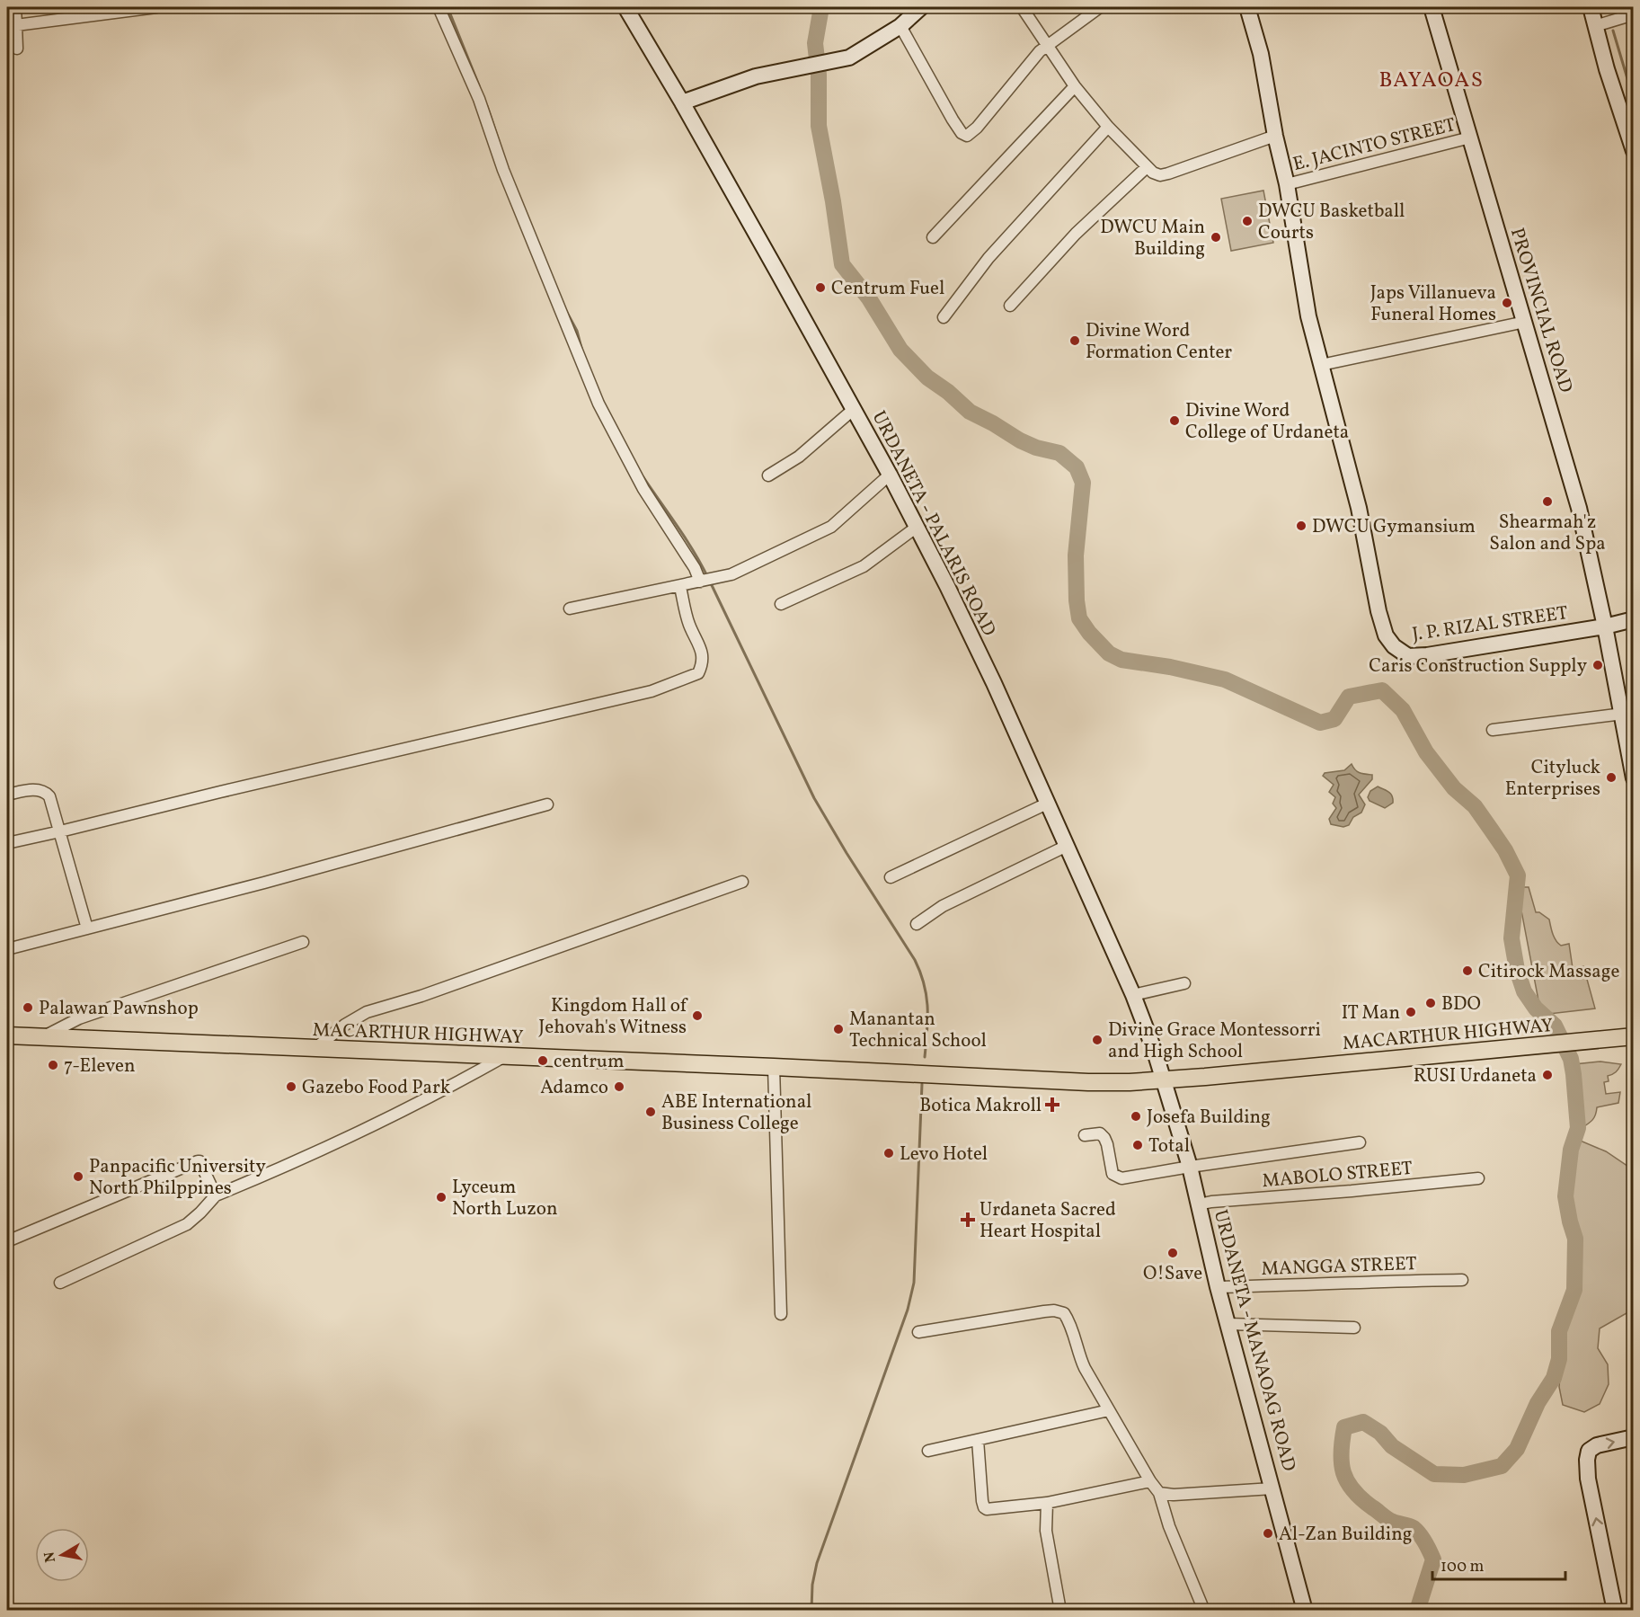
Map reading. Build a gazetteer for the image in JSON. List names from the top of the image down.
{
  "streets": {
    "main road": [
      "PROVINCIAL ROAD",
      "URDANETA - PALARIS ROAD",
      "J. P. RIZAL STREET",
      "MACARTHUR HIGHWAY",
      "URDANETA - MANAOAG ROAD"
    ],
    "street": ["E. JACINTO STREET", "MABOLO STREET", "MANGGA STREET"]
  },
  "crossings": [
    ["E. JACINTO STREET", "PROVINCIAL ROAD"],
    ["E. JACINTO STREET", "J. P. RIZAL STREET"],
    ["PROVINCIAL ROAD", "J. P. RIZAL STREET"],
    ["URDANETA - PALARIS ROAD", "MACARTHUR HIGHWAY"],
    ["URDANETA - PALARIS ROAD", "URDANETA - MANAOAG ROAD"],
    ["MACARTHUR HIGHWAY", "URDANETA - MANAOAG ROAD"],
    ["MABOLO STREET", "URDANETA - MANAOAG ROAD"],
    ["MANGGA STREET", "URDANETA - MANAOAG ROAD"]
  ],
  "districts": ["BAYAOAS"],
  "places": {
    "other": [
      "DWCU Basketball Courts",
      "DWCU Main Building",
      "Centrum Fuel",
      "Japs Villanueva Funeral Homes",
      "Divine Word Formation Center",
      "Divine Word College of Urdaneta",
      "Shearmah'z Salon and Spa",
      "DWCU Gymansium",
      "Caris Construction Supply",
      "Cityluck Enterprises",
      "Citirock Massage",
      "BDO",
      "Palawan Pawnshop",
      "IT Man",
      "Kingdom Hall of Jehovah's Witness",
      "Manantan Technical School",
      "Divine Grace Montessorri and High School",
      "centrum",
      "7-Eleven",
      "RUSI Urdaneta",
      "Gazebo Food Park",
      "Adamco",
      "ABE International Business College",
      "Josefa Building",
      "Total",
      "Levo Hotel",
      "Panpacific University North Philppines",
      "Lyceum North Luzon",
      "O!Save",
      "Al-Zan Building"
    ],
    "health": ["Botica Makroll", "Urdaneta Sacred Heart Hospital"]
  },
  "scale_bar": "100 m",
  "north": "left"
}
